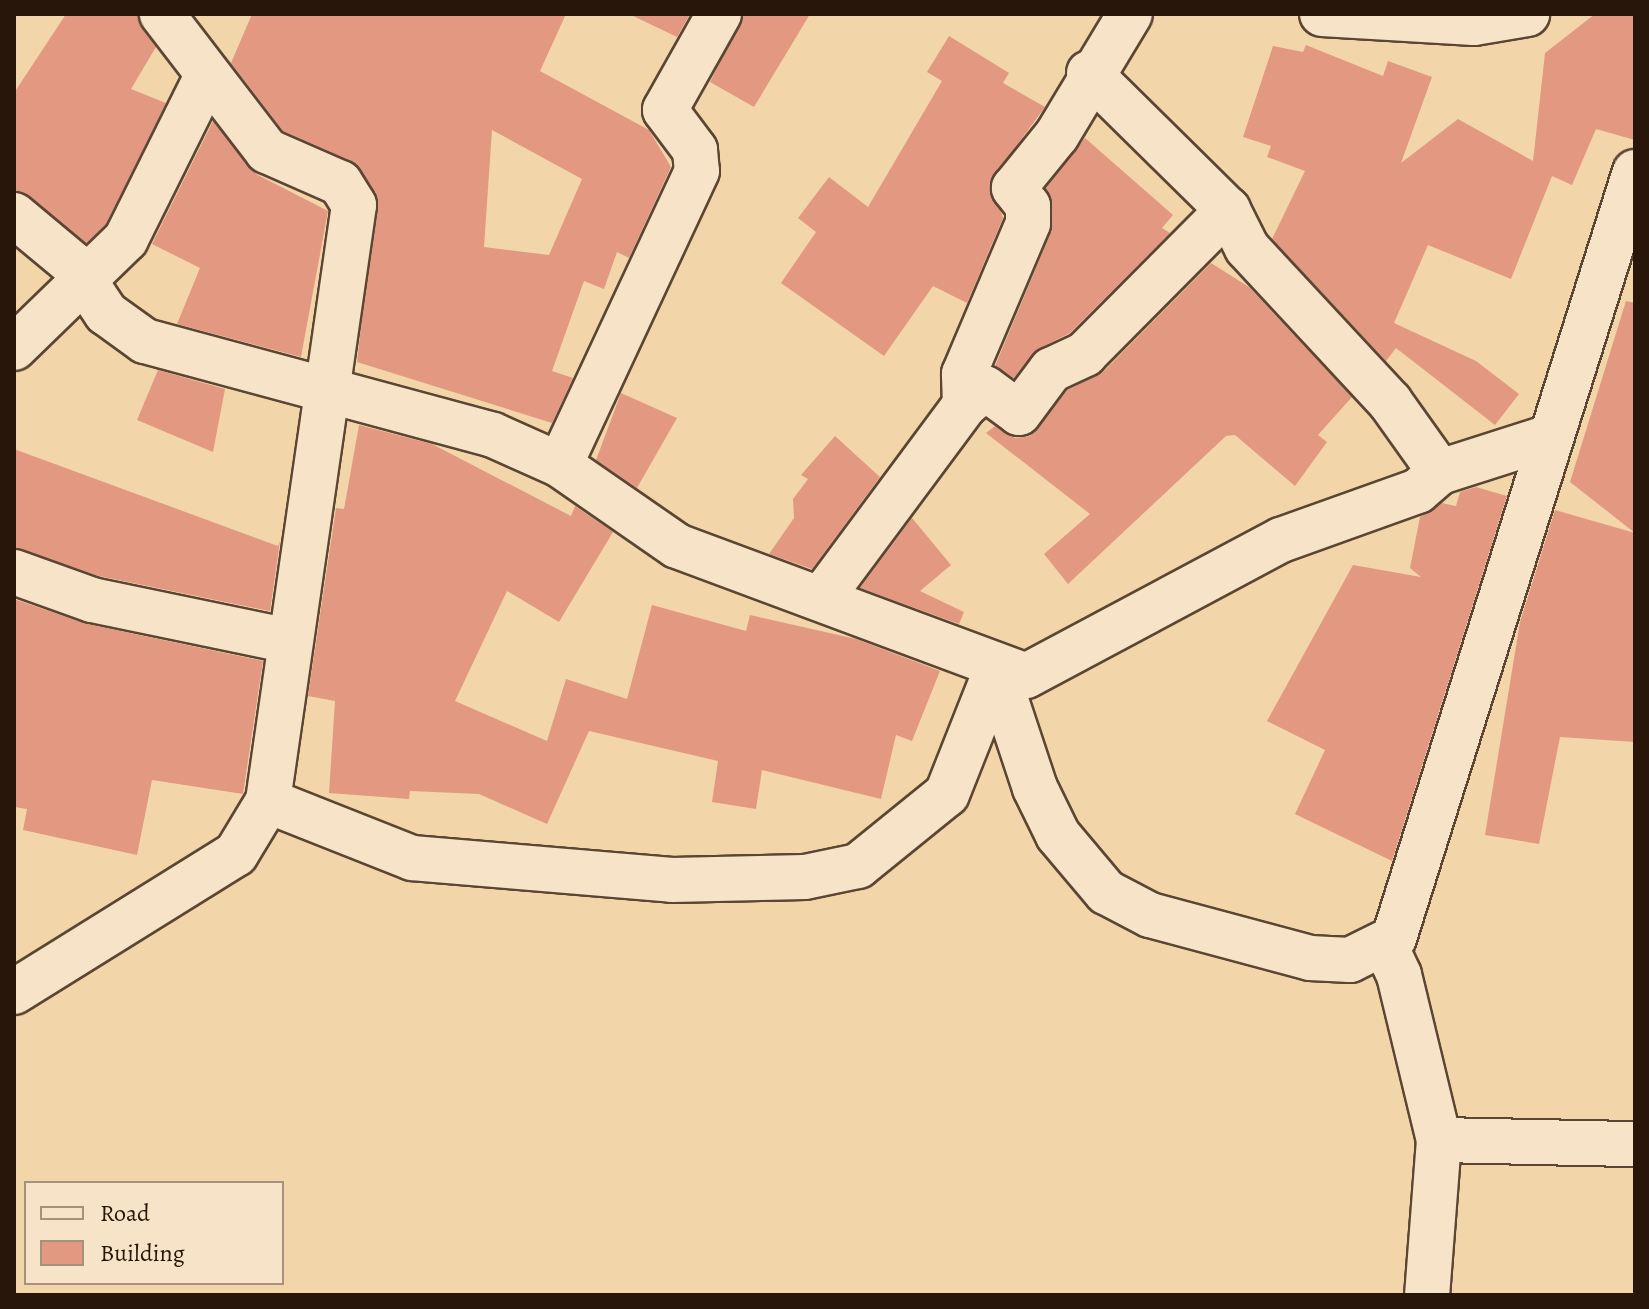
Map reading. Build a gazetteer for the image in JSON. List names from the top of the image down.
{
  "legend": ["Road", "Building"]
}
